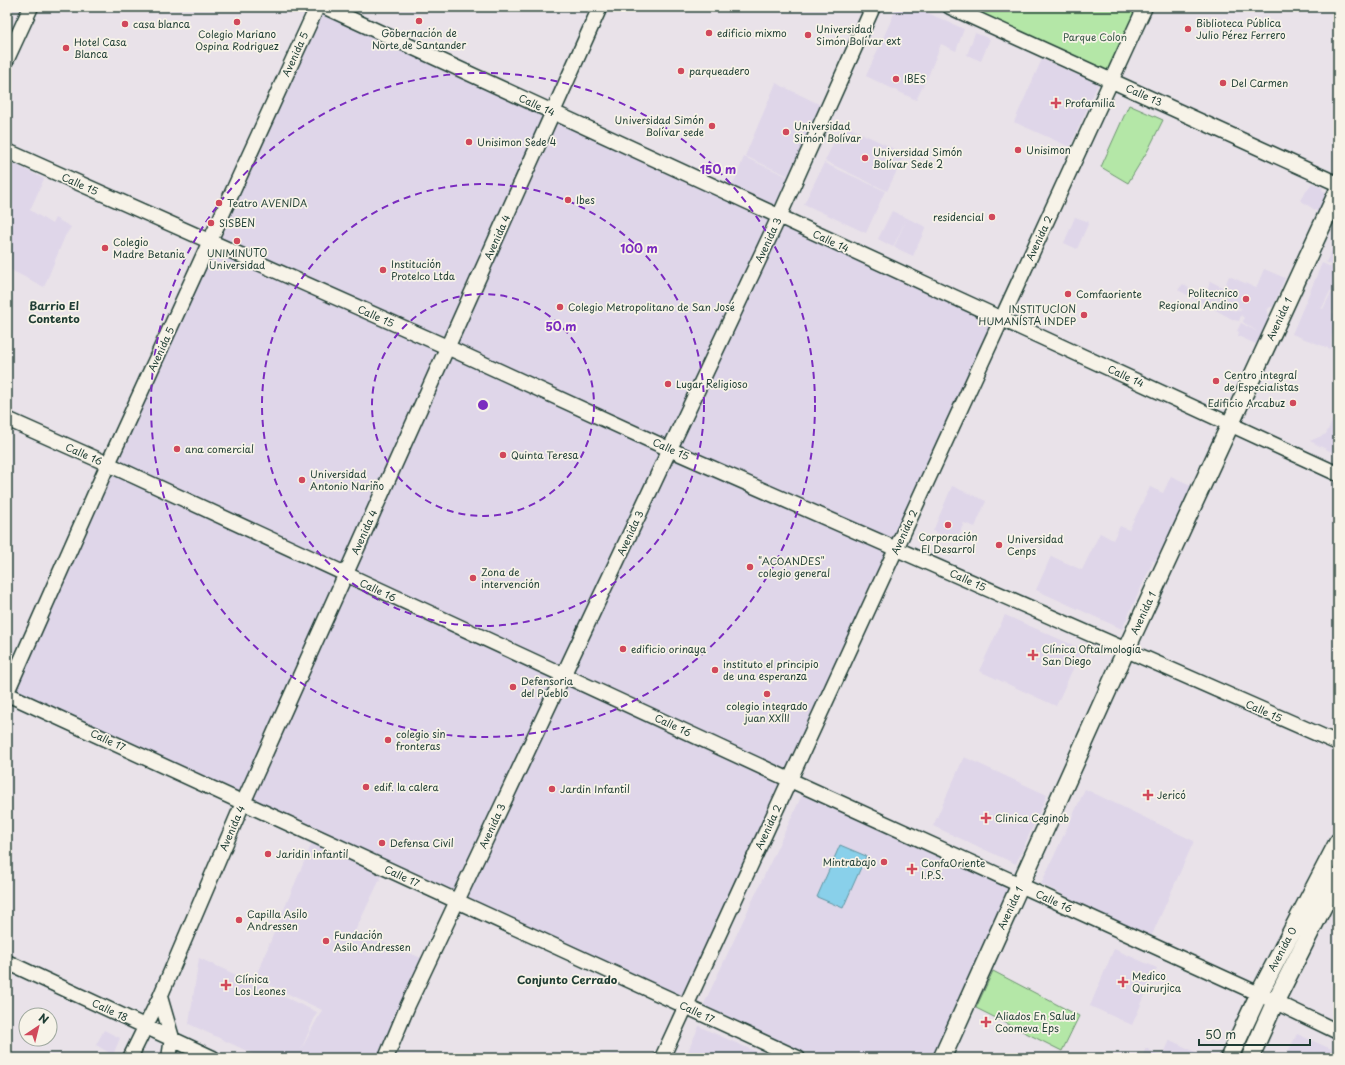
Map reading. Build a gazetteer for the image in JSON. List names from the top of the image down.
{
  "streets": {
    "street": [
      "Avenida 5",
      "Calle 13",
      "Calle 14",
      "Calle 15",
      "Avenida 4",
      "Avenida 2",
      "Avenida 3",
      "Avenida 1",
      "Calle 16",
      "Calle 17",
      "Avenida 0",
      "Calle 18"
    ]
  },
  "crossings": [
    ["Avenida 5", "Calle 15"],
    ["Avenida 5", "Calle 16"],
    ["Avenida 5", "Calle 17"],
    ["Calle 13", "Avenida 2"],
    ["Calle 14", "Avenida 4"],
    ["Calle 14", "Avenida 2"],
    ["Calle 14", "Avenida 3"],
    ["Calle 14", "Avenida 1"],
    ["Calle 15", "Avenida 4"],
    ["Calle 15", "Avenida 2"],
    ["Calle 15", "Avenida 3"],
    ["Calle 15", "Avenida 1"],
    ["Avenida 4", "Calle 16"],
    ["Avenida 4", "Calle 17"],
    ["Avenida 4", "Calle 18"],
    ["Avenida 2", "Calle 16"],
    ["Avenida 2", "Calle 17"],
    ["Avenida 3", "Calle 16"],
    ["Avenida 3", "Calle 17"],
    ["Avenida 1", "Calle 16"],
    ["Calle 16", "Avenida 0"]
  ],
  "districts": ["Barrio El Contento", "Conjunto Cerrado"],
  "parks": ["Parque Colon"],
  "places": {
    "other": [
      "Gobernación de Norte de Santander",
      "Colegio Mariano Ospina Rodriguez",
      "casa blanca",
      "Biblioteca Pública Julio Pérez Ferrero",
      "edificio mixmo",
      "Universidad Simón Bolívar ext",
      "Hotel Casa Blanca",
      "parqueadero",
      "IBES",
      "Del Carmen",
      "Universidad Simón Bolívar sede",
      "Universidad Simón Bolívar",
      "Unisimon Sede 4",
      "Unisimon",
      "Universidad Simón Bolívar Sede 2",
      "Ibes",
      "Teatro AVENIDA",
      "residencial",
      "SISBEN",
      "UNIMINUTO Universidad",
      "Colegio Madre Betania",
      "Institución Protelco Ltda",
      "Comfaoriente",
      "Politecnico Regional Andino",
      "Colegio Metropolitano de San José",
      "INSTITUCION HUMANÍSTA INDEP",
      "Centro integral de Especialistas",
      "Lugar Religioso",
      "Edificio Arcabuz",
      "ana comercial",
      "Quinta Teresa",
      "Universidad Antonio Nariño",
      "Corporación El Desarrol",
      "Universidad Cenps",
      "\"ACOANDES\" colegio general",
      "Zona de intervención",
      "edificio orinaya",
      "instituto el principio de una esperanza",
      "Defensoria del Pueblo",
      "colegio integrado juan XXlll",
      "colegio sin fronteras",
      "edif. la calera",
      "Jardin Infantil",
      "Defensa Civil",
      "Jaridin infantil",
      "Mintrabajo",
      "Capilla Asilo Andressen",
      "Fundación Asilo Andressen"
    ],
    "health": [
      "Profamilia",
      "Clínica Oftalmología San Diego",
      "Jericó",
      "Clinica Ceginob",
      "ConfaOriente I.P.S.",
      "Medico Quirurjica",
      "Clínica Los Leones",
      "Aliados En Salud Coomeva Eps"
    ]
  },
  "scale_bar": "50 m",
  "north": "top right",
  "rings": ["150 m", "100 m", "50 m"]
}
